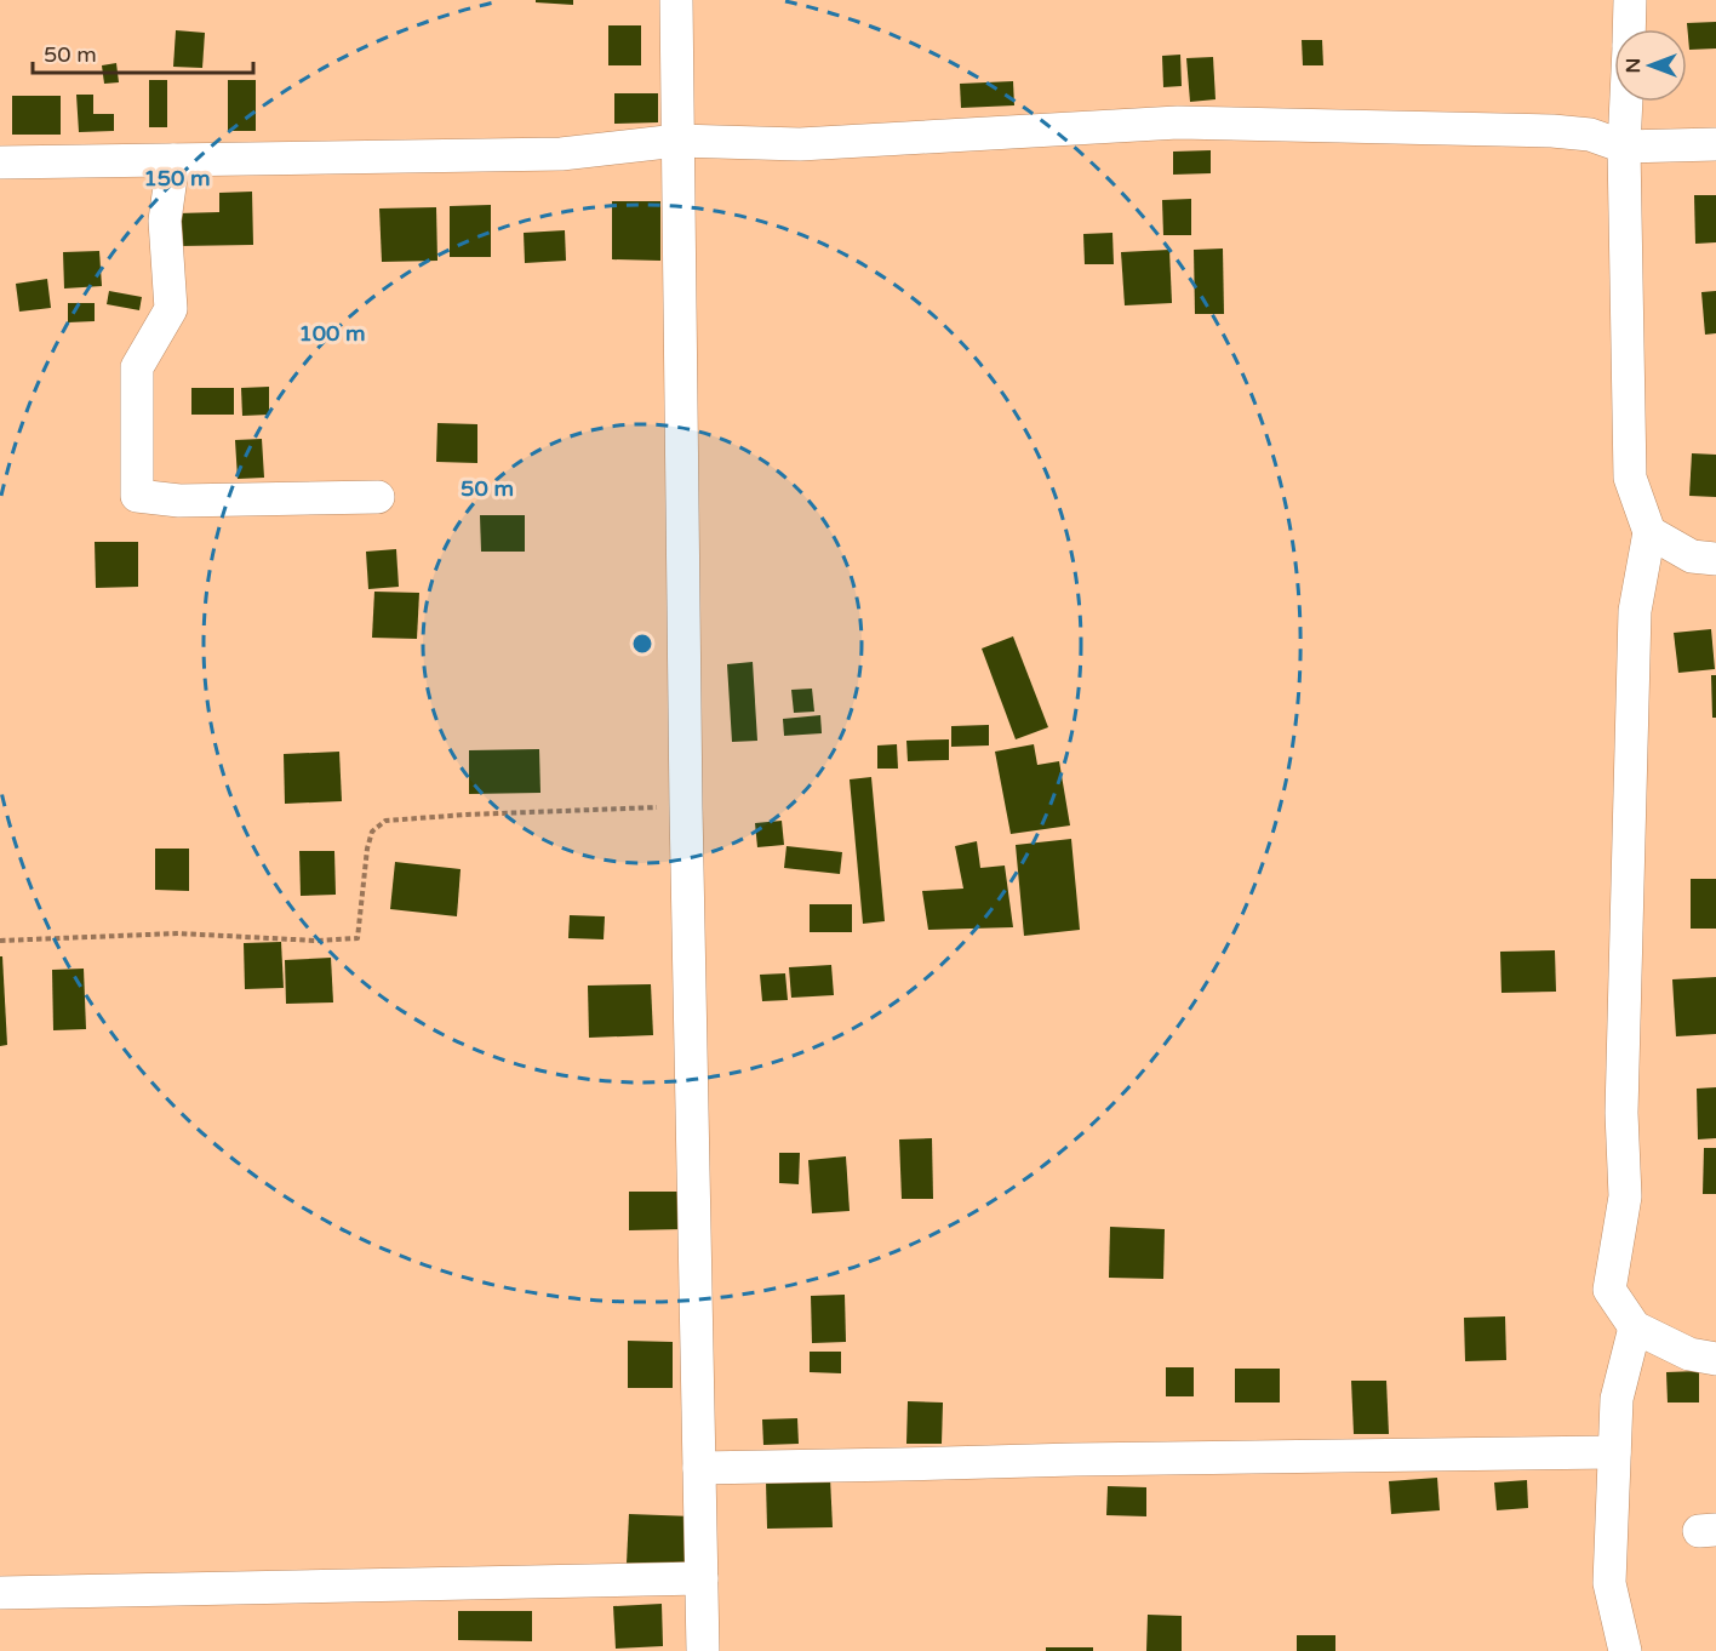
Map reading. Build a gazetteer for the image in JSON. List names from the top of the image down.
{
  "scale_bar": "50 m",
  "north": "left",
  "rings": ["150 m", "100 m", "50 m"]
}
